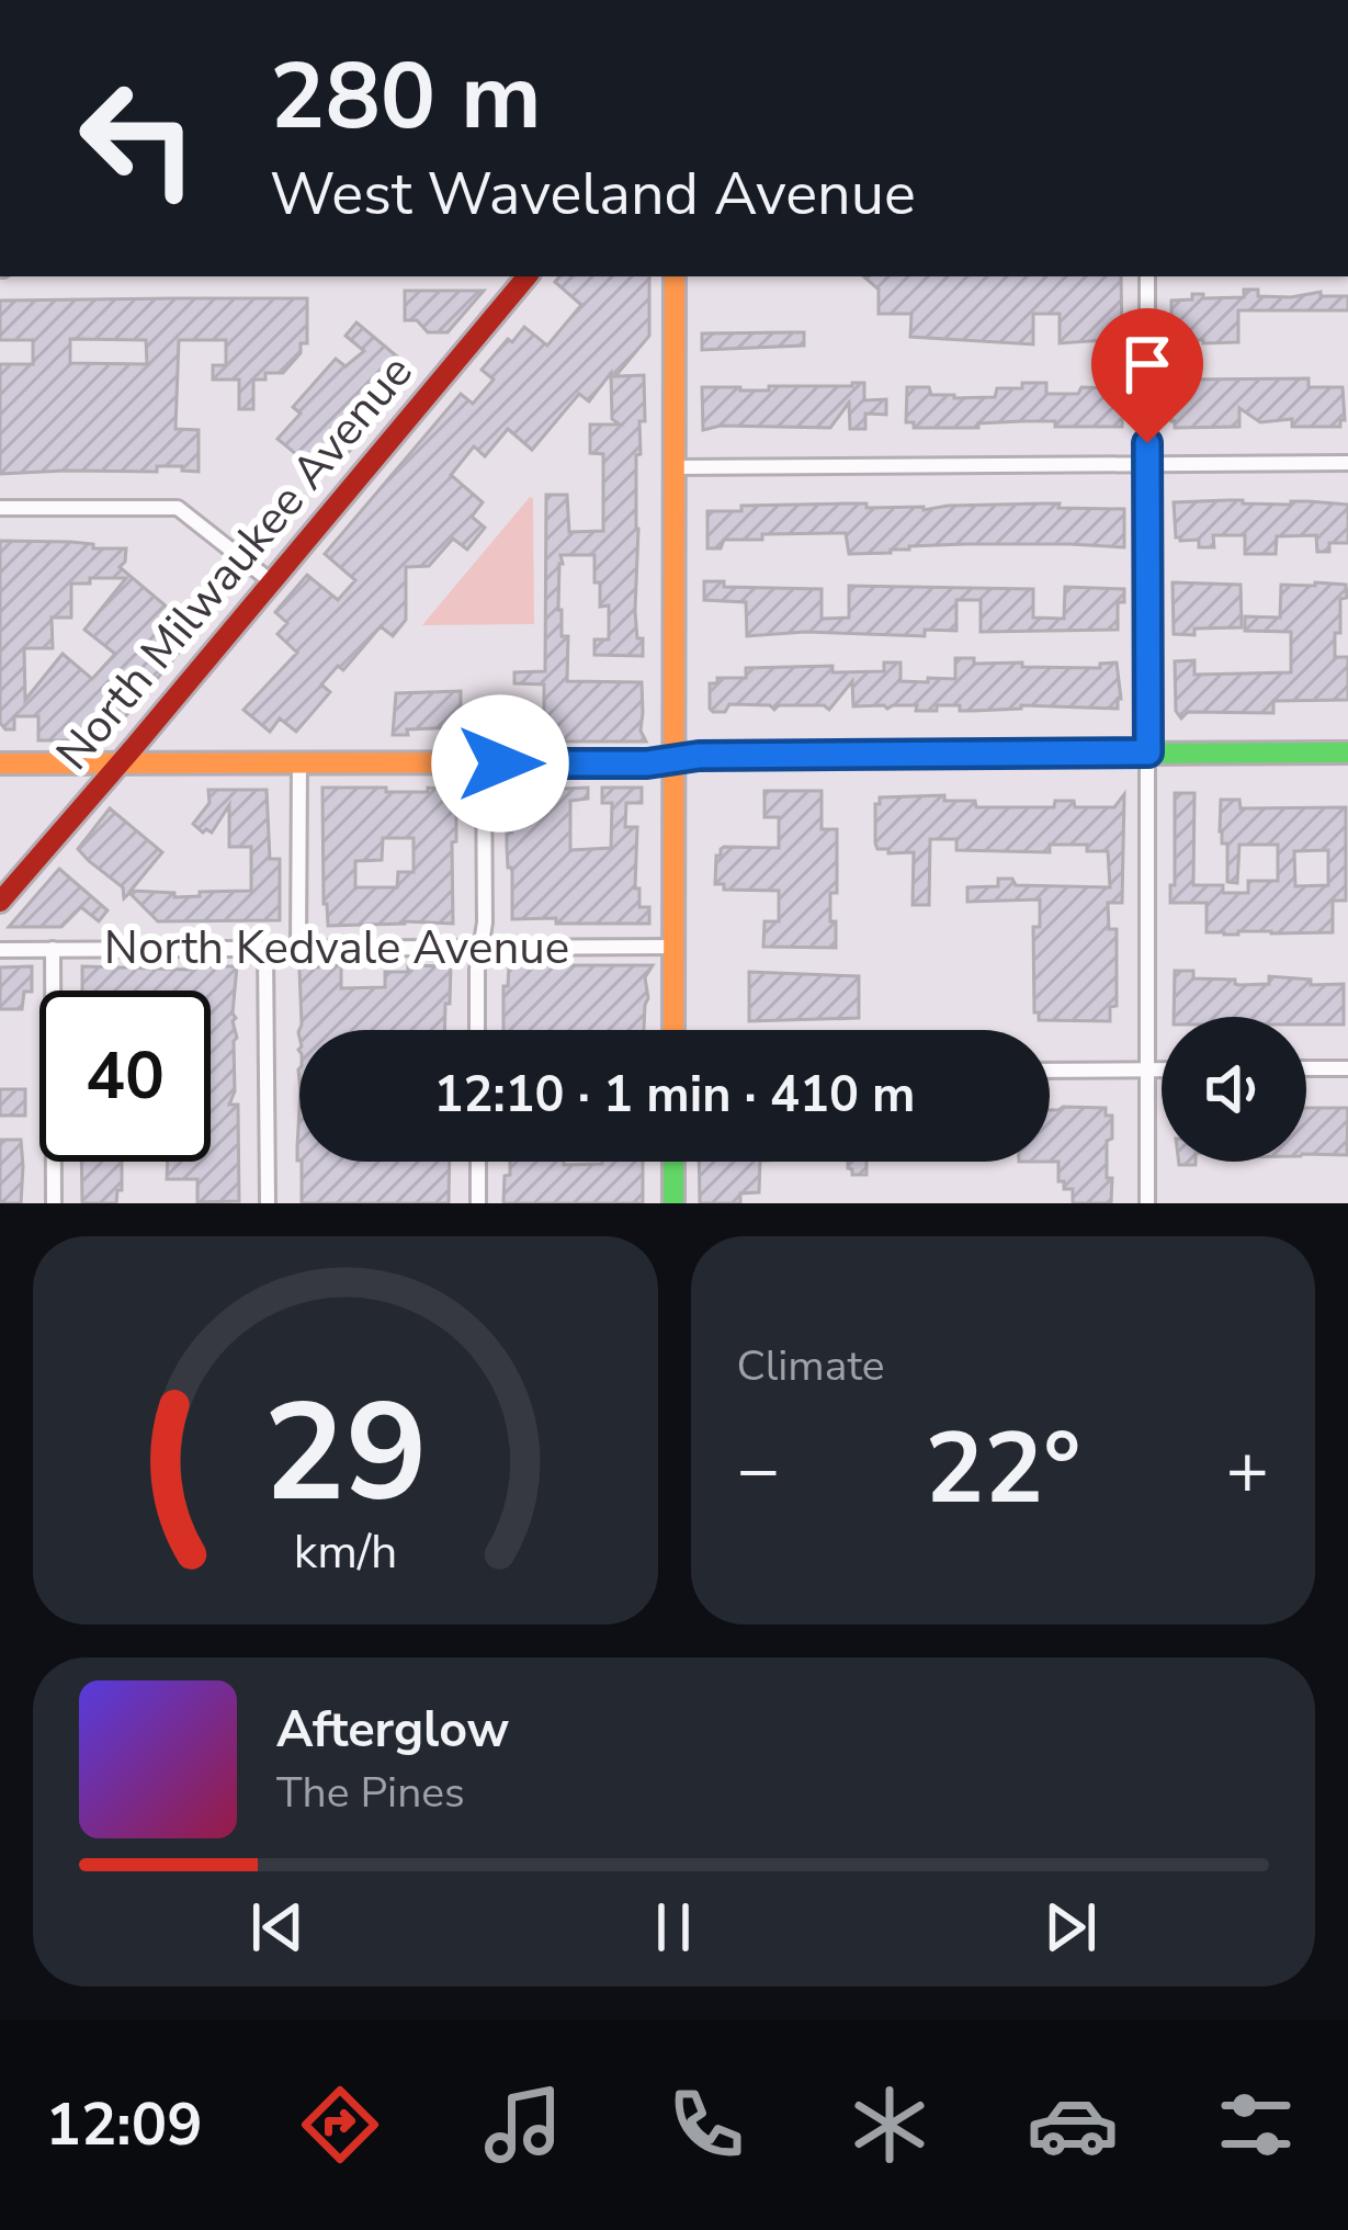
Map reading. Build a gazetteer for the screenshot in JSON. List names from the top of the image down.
{
  "streets": {
    "street": ["North Milwaukee Avenue", "North Kedvale Avenue"]
  },
  "page": {
    "turn": ["280 m", "West Waveland Avenue"],
    "limit": "40",
    "trip": "12:10 · 1 min · 410 m",
    "tile": "Climate",
    "heat": ["−", "22°", "+"],
    "song": ["Afterglow", "The Pines"],
    "tabs": "12:09",
    "gauge": ["29", "km/h"]
  }
}
